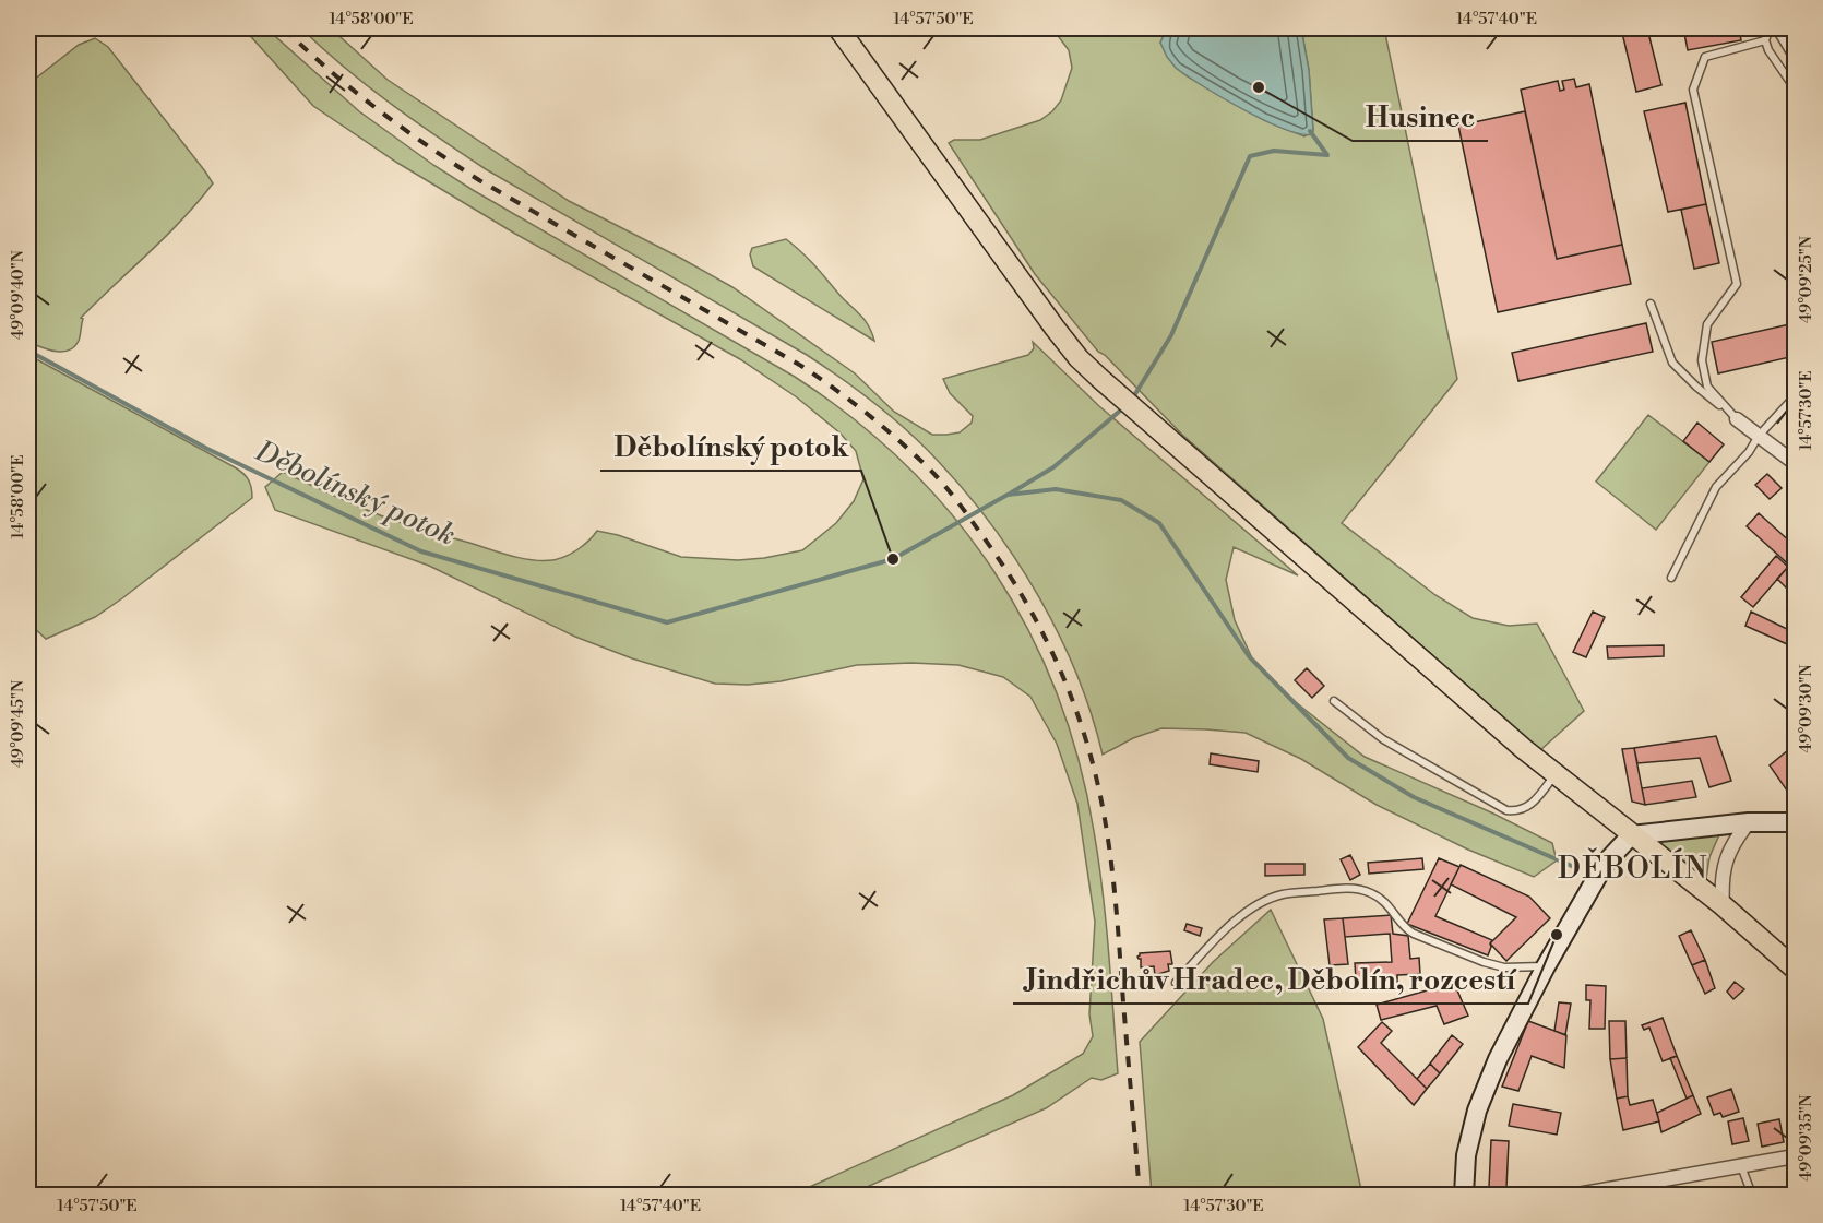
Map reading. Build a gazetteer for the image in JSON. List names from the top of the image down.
{
  "districts": ["DĚBOLÍN"],
  "water": ["Děbolínský potok"],
  "places": ["Husinec", "Děbolínský potok", "Jindřichův Hradec, Děbolín, rozcestí"],
  "coordinates": [
    "14°58'00\"E",
    "14°57'50\"E",
    "14°57'40\"E",
    "49°09'25\"N",
    "49°09'40\"N",
    "14°57'30\"E",
    "49°09'30\"N",
    "49°09'45\"N",
    "49°09'35\"N"
  ]
}
